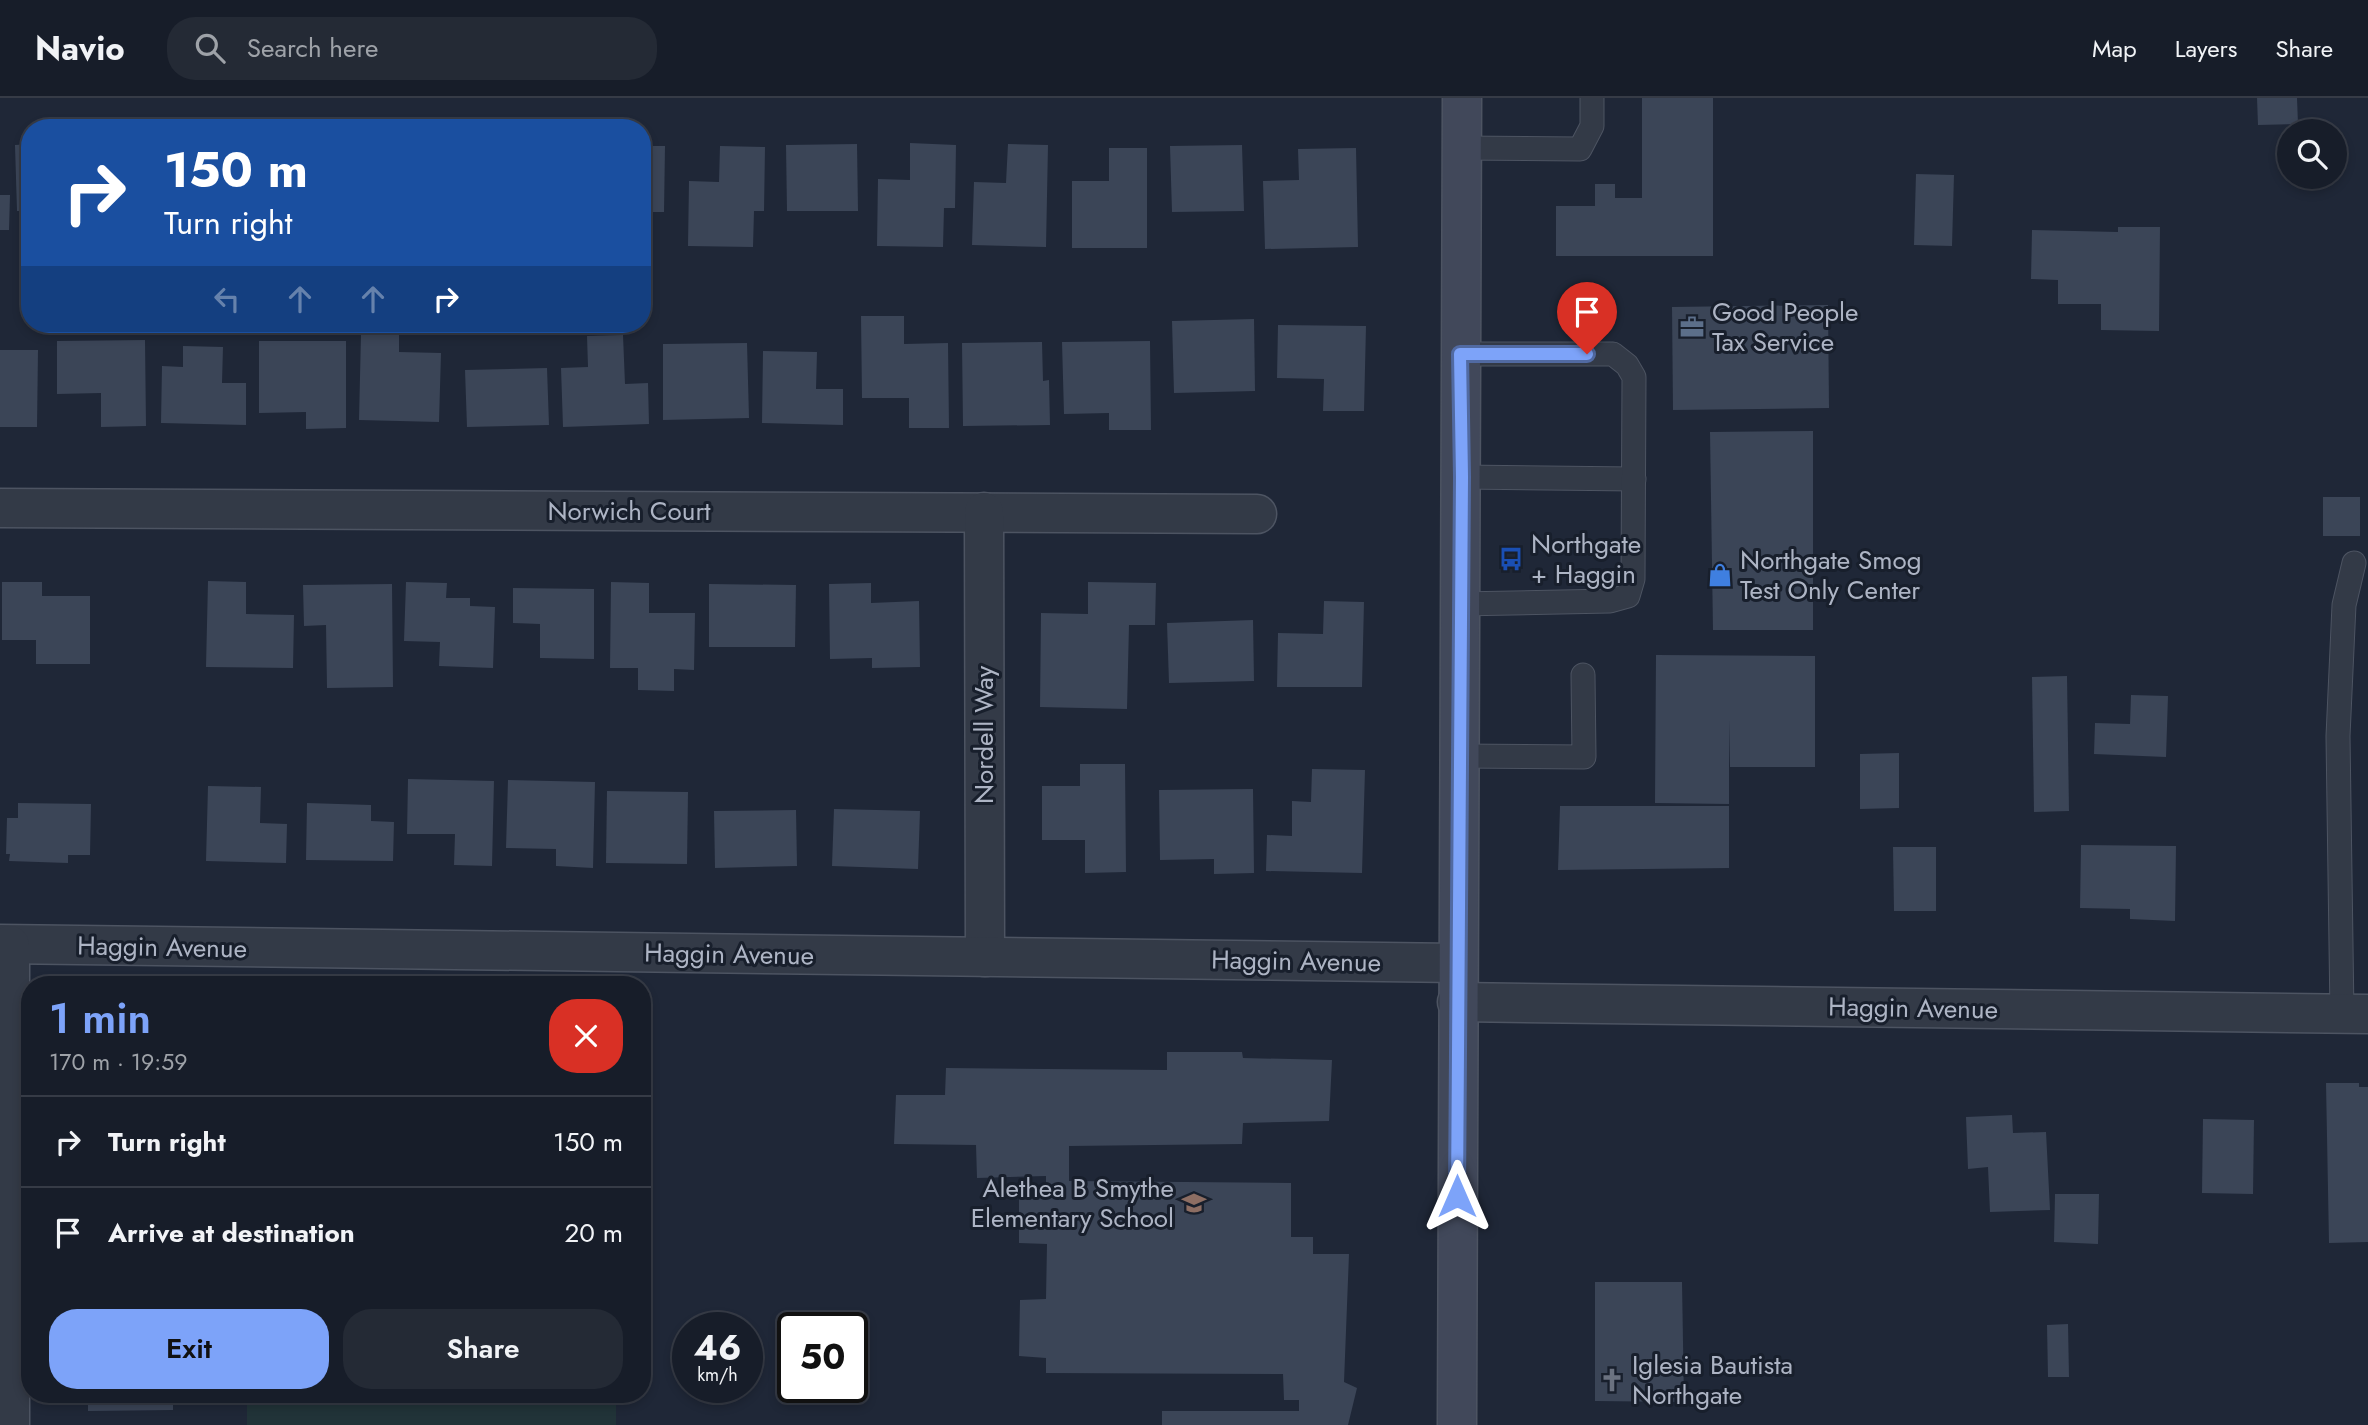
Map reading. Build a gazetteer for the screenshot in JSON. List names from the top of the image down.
{
  "streets": {
    "street": ["Norwich Court", "Nordell Way", "Haggin Avenue"]
  },
  "crossings": [
    ["Norwich Court", "Nordell Way"],
    ["Nordell Way", "Haggin Avenue"]
  ],
  "places": {
    "office": ["Good People Tax Service"],
    "bus stop": ["Northgate + Haggin"],
    "shop": ["Northgate Smog Test Only Center"],
    "school or university": ["Alethea B Smythe Elementary School"],
    "church": ["Iglesia Bautista Northgate"]
  },
  "page": {
    "header": "Navio",
    "search": "Search here",
    "nav": ["Map", "Layers", "Share"],
    "turn": ["150 m", "Turn right"],
    "heading": ["1 min", "170 m · 19:59"],
    "list": [
      {
        "name": "Turn right",
        "value": "150 m"
      },
      {
        "name": "Arrive at destination",
        "value": "20 m"
      }
    ],
    "buttons": ["Exit", "Share"],
    "speed": "46 km/h",
    "limit": "50"
  }
}
